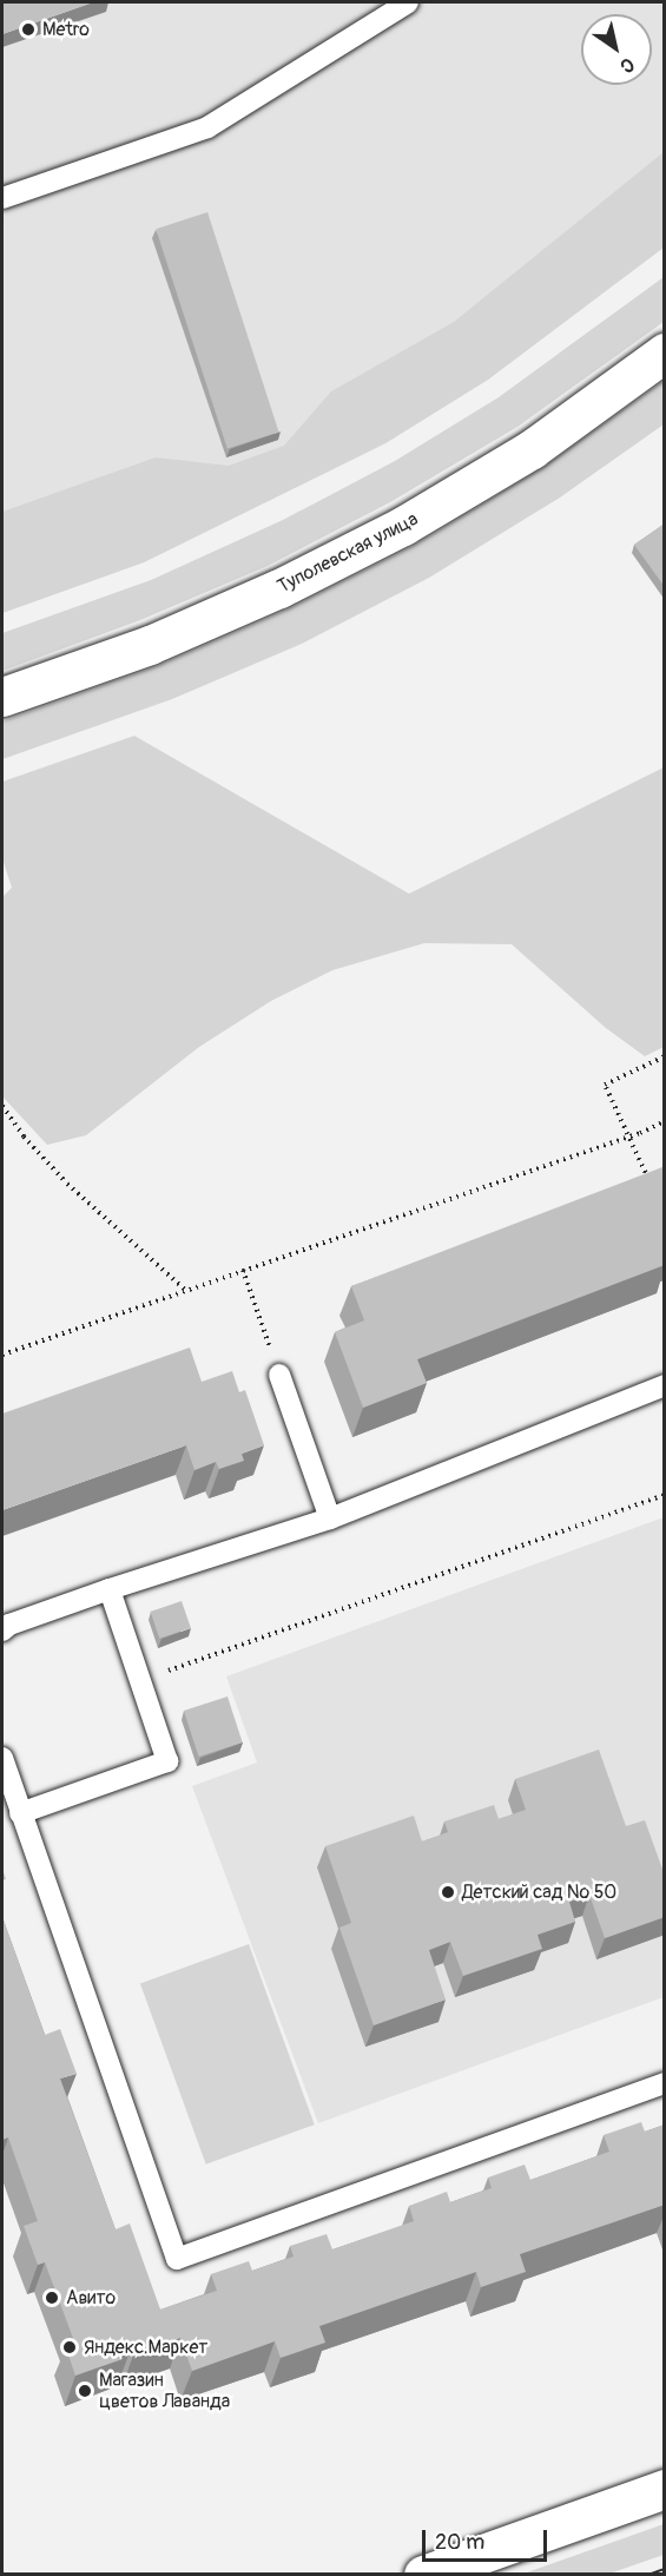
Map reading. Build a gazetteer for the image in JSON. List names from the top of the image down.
{
  "streets": {
    "street": ["Туполевская улица"]
  },
  "places": [
    "Metro",
    "Детский сад № 50",
    "Авито",
    "Яндекс.Маркет",
    "Магазин цветов Лаванда"
  ],
  "scale_bar": "20 m",
  "north": "bottom right"
}
